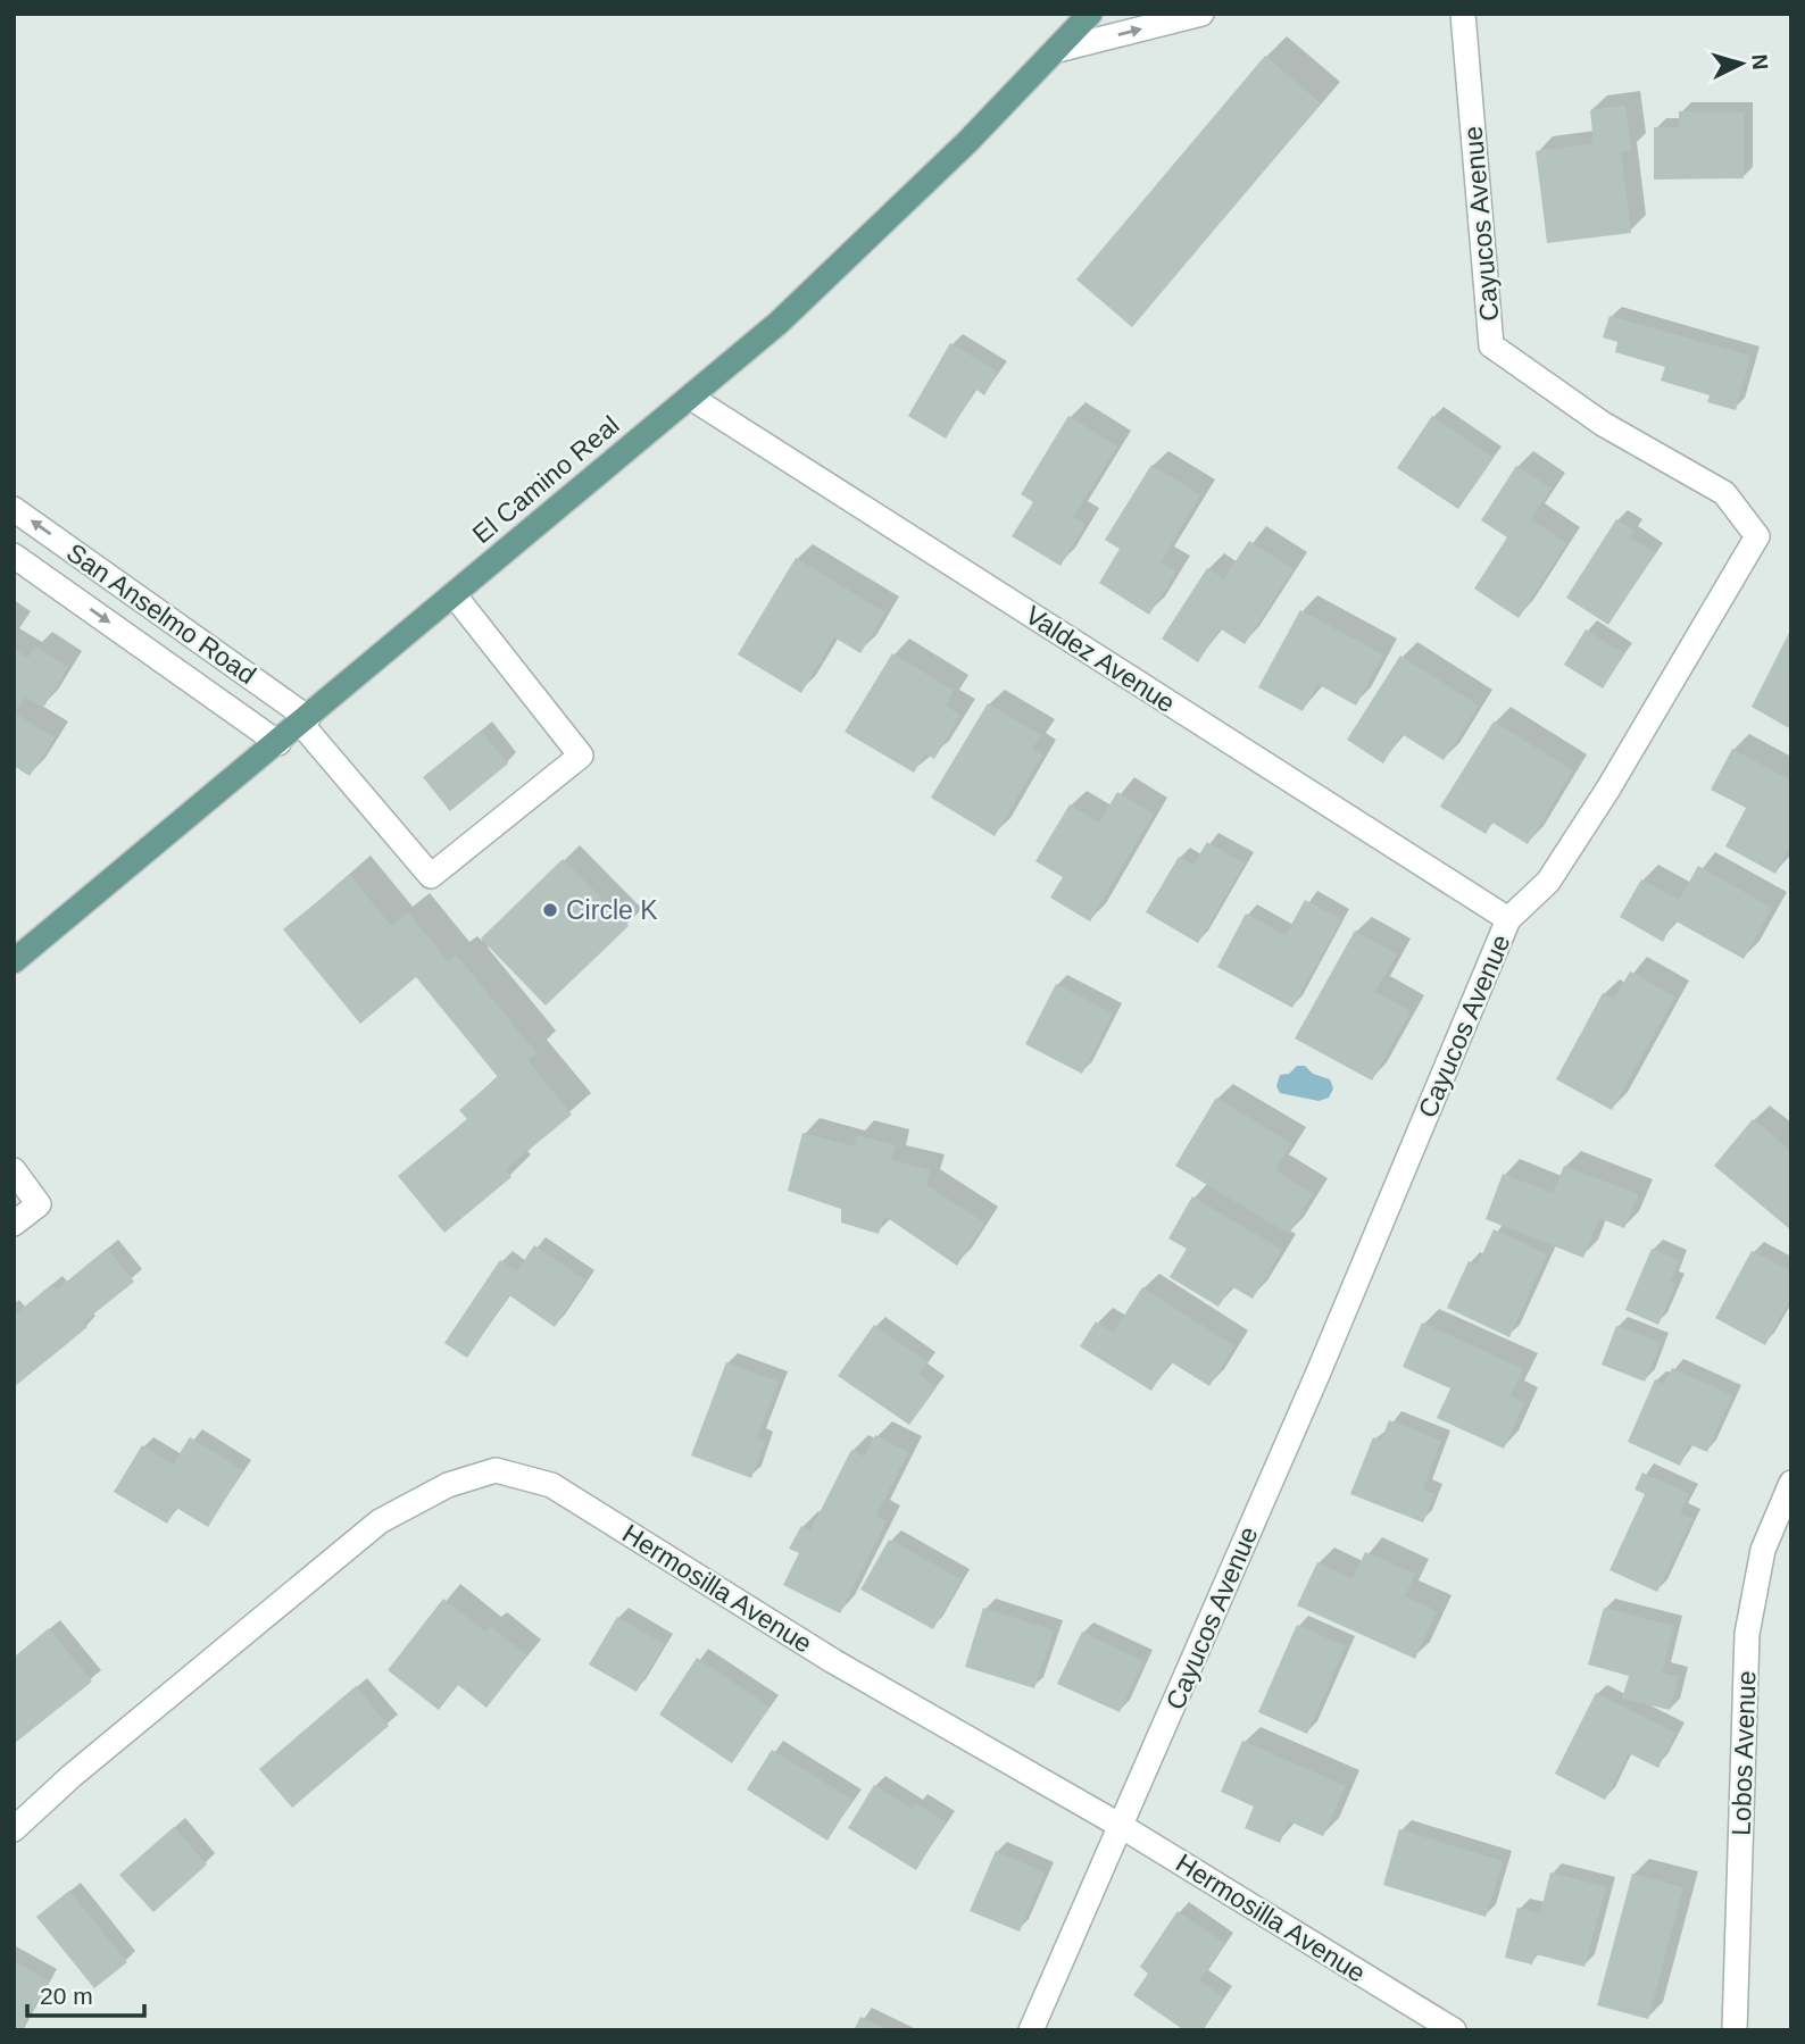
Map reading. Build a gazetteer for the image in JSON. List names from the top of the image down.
{
  "streets": {
    "main road": ["El Camino Real"],
    "street": [
      "Cayucos Avenue",
      "San Anselmo Road",
      "Valdez Avenue",
      "Hermosilla Avenue",
      "Lobos Avenue"
    ]
  },
  "crossings": [
    ["Cayucos Avenue", "Valdez Avenue"],
    ["Cayucos Avenue", "Hermosilla Avenue"],
    ["El Camino Real", "San Anselmo Road"],
    ["El Camino Real", "Valdez Avenue"]
  ],
  "places": ["Circle K"],
  "scale_bar": "20 m",
  "north": "right"
}
